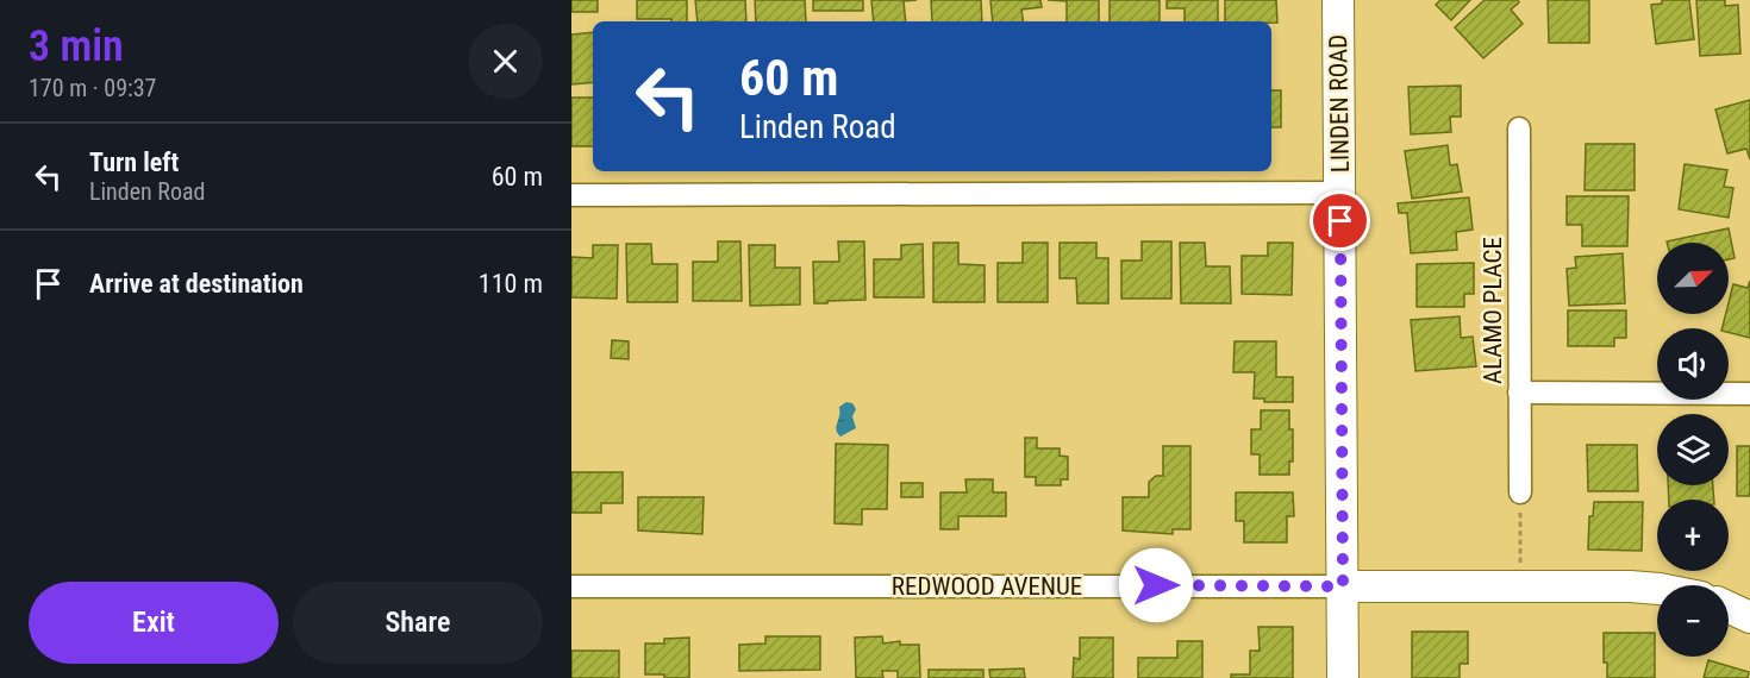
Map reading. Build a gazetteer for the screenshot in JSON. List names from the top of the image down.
{
  "streets": {
    "street": ["LINDEN ROAD", "ALAMO PLACE", "REDWOOD AVENUE"]
  },
  "crossings": [
    ["LINDEN ROAD", "REDWOOD AVENUE"]
  ],
  "north": "top right",
  "page": {
    "heading": ["3 min", "170 m · 09:37"],
    "turn": ["60 m", "Linden Road"],
    "list": [
      {
        "name": "Turn left",
        "note": "Linden Road",
        "value": "60 m"
      },
      {
        "name": "Arrive at destination",
        "value": "110 m"
      }
    ],
    "map_buttons": ["+", "−"],
    "buttons": ["Exit", "Share"]
  }
}
